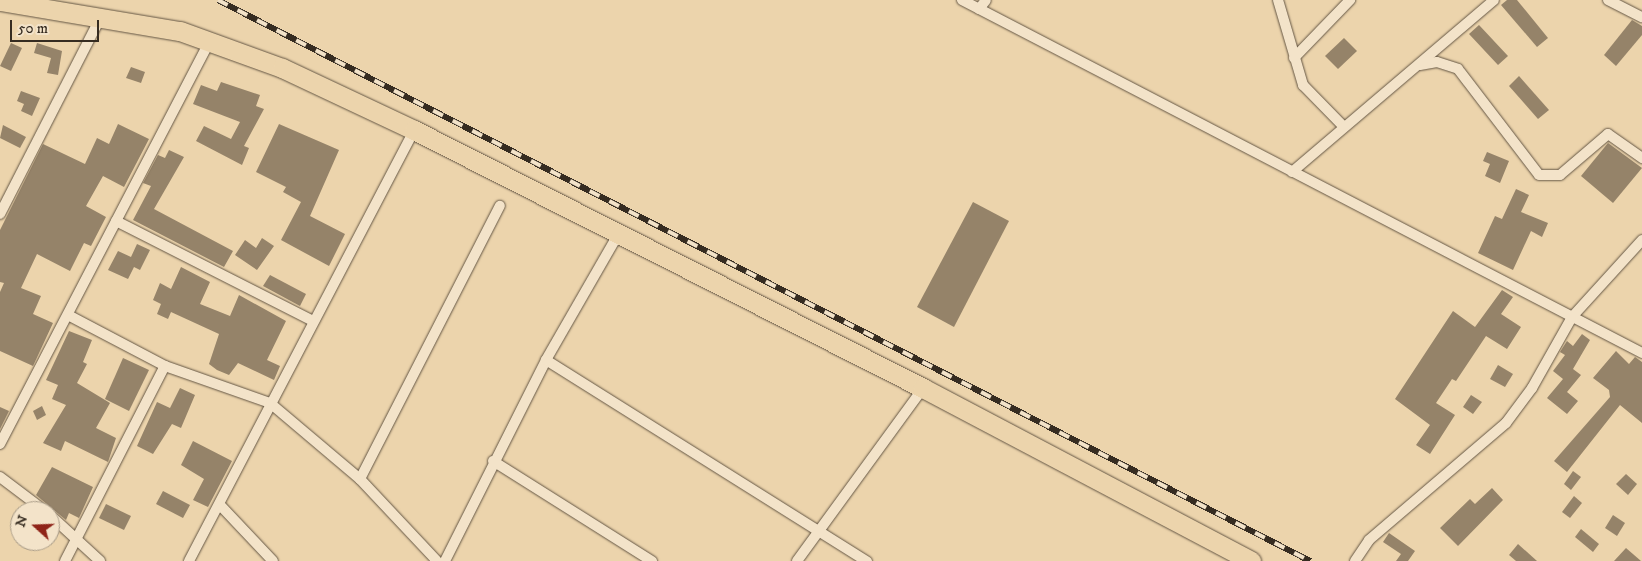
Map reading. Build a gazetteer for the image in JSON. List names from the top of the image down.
{
  "scale_bar": "50 m",
  "north": "left"
}
